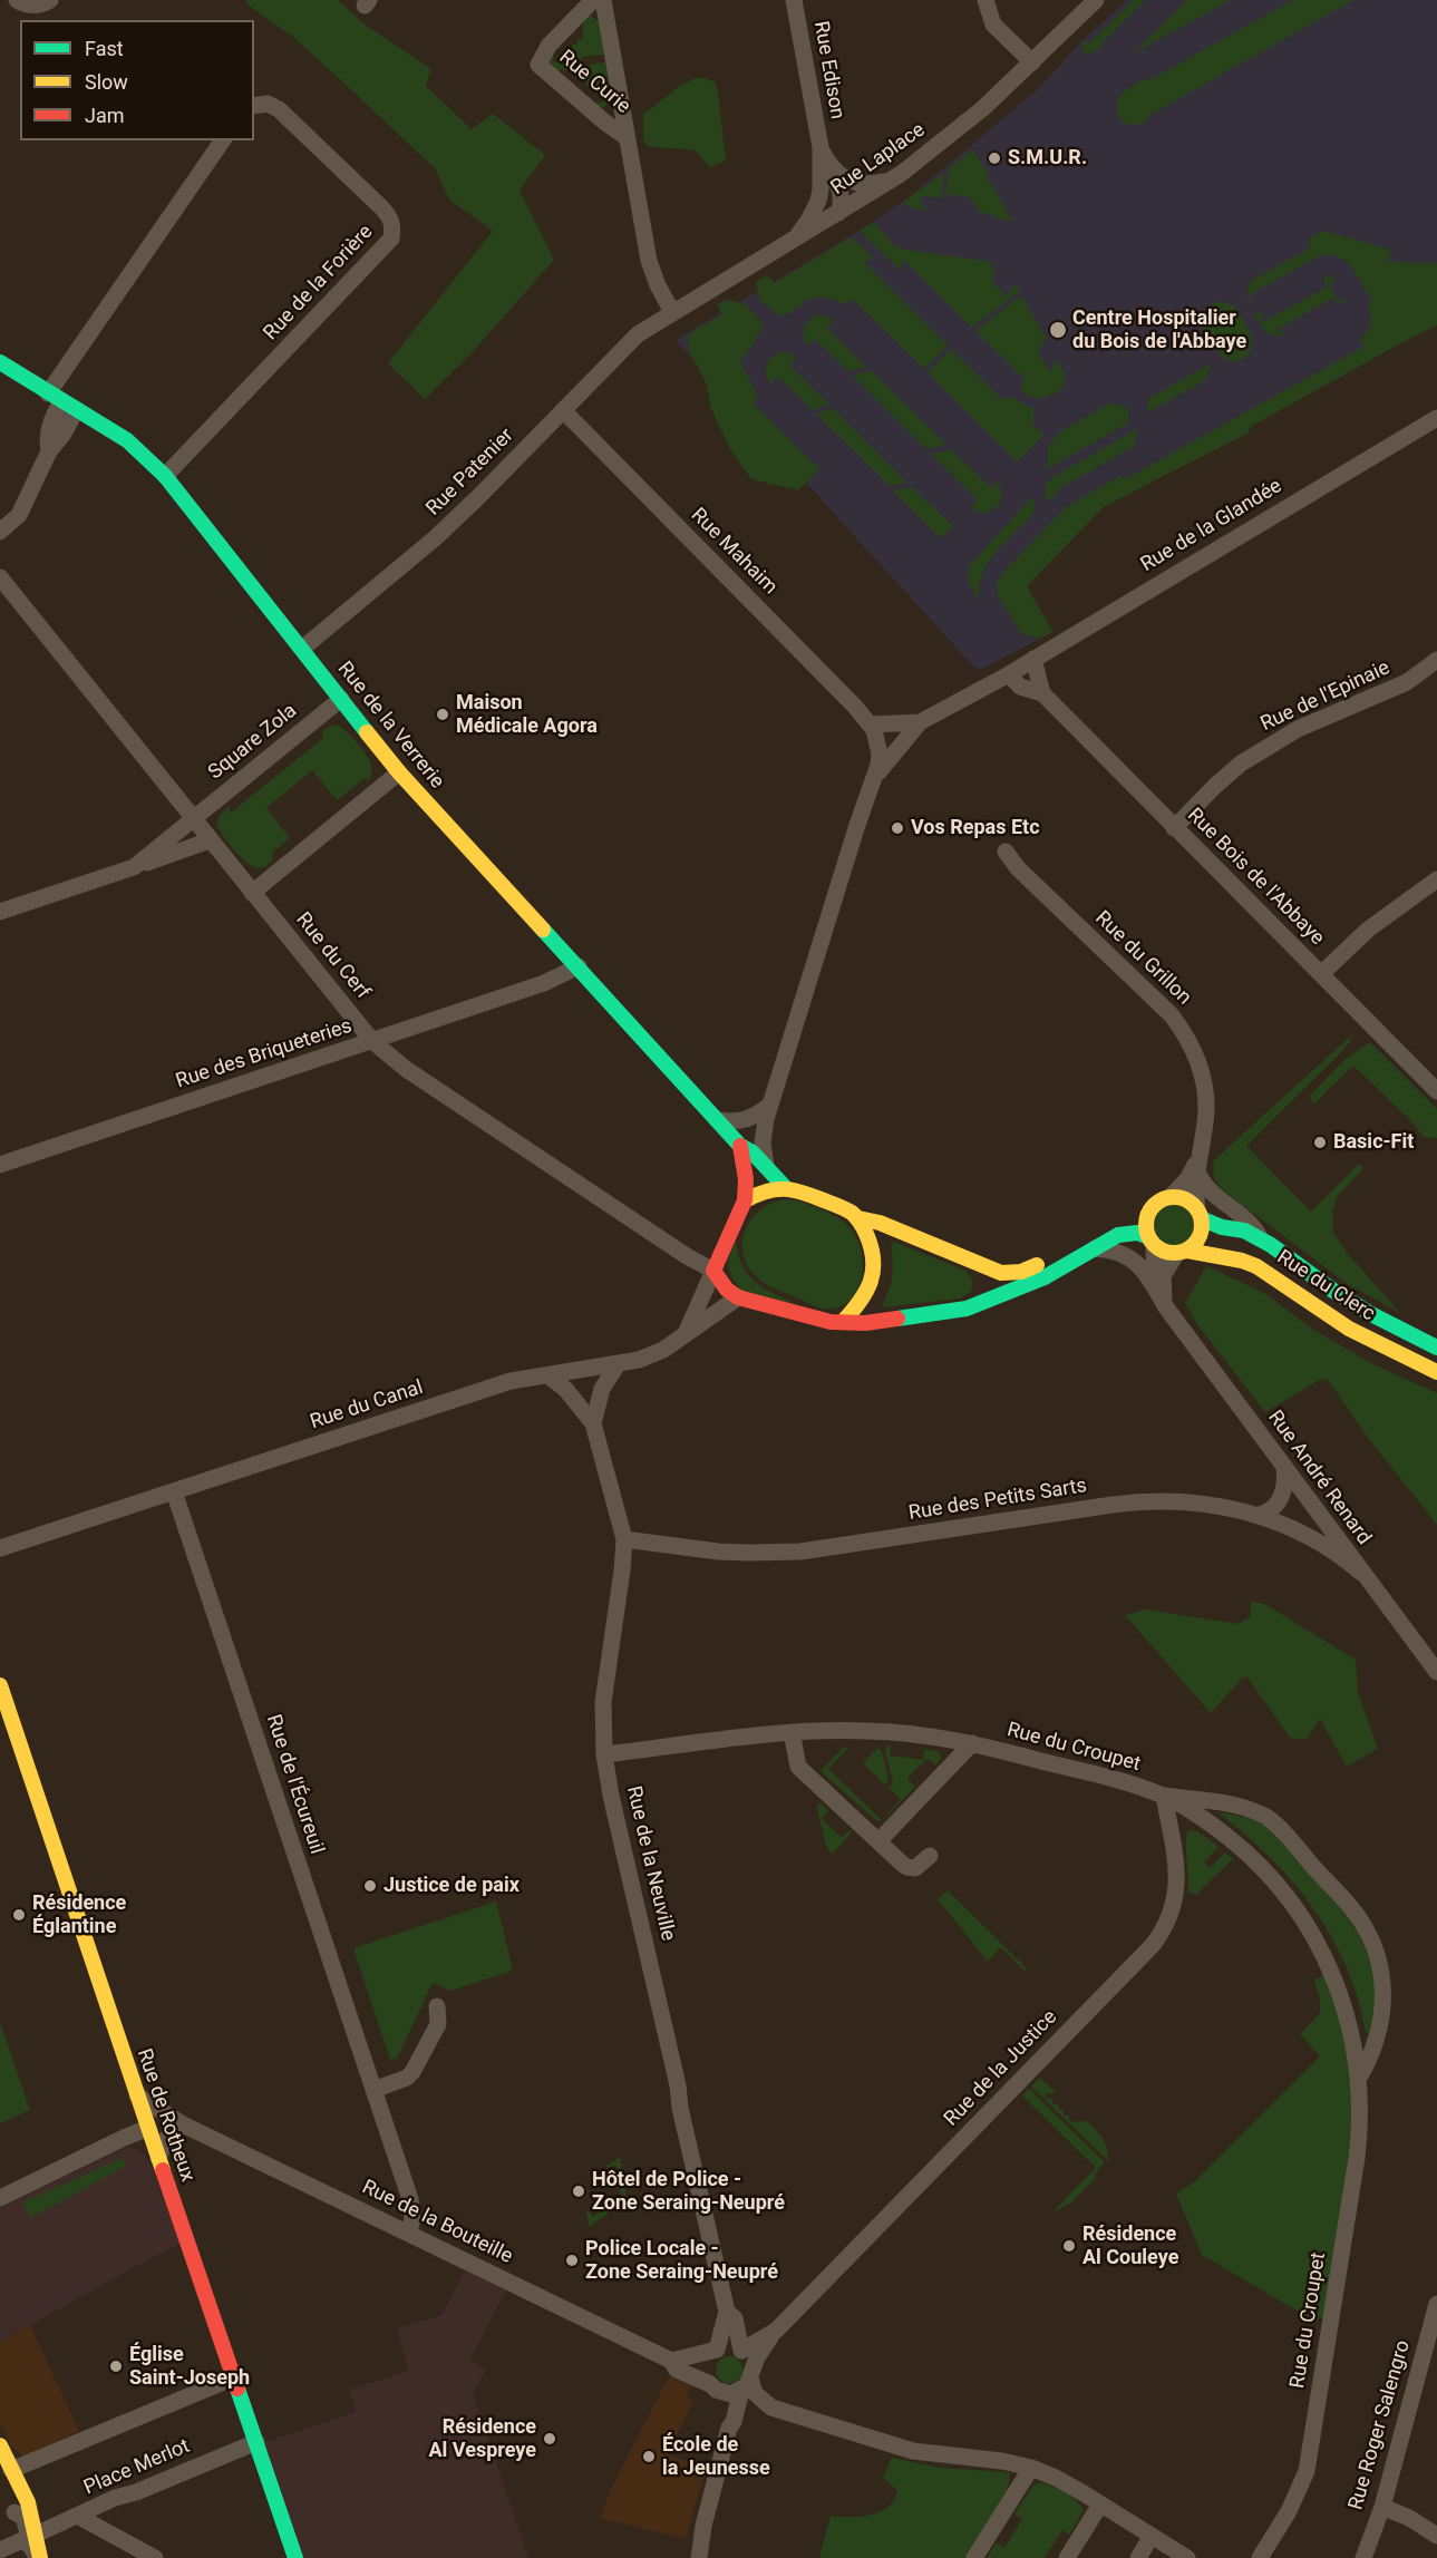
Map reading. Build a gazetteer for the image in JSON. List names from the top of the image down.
{
  "streets": {
    "street": [
      "Rue Edison",
      "Rue Curie",
      "Rue Laplace",
      "Rue de la Forière",
      "Rue Patenier",
      "Rue de la Glandée",
      "Rue Mahaim",
      "Rue de l'Epinaie",
      "Rue de la Verrerie",
      "Square Zola",
      "Rue Bois de l'Abbaye",
      "Rue du Cerf",
      "Rue du Grillon",
      "Rue des Briqueteries",
      "Rue du Clerc",
      "Rue du Canal",
      "Rue André Renard",
      "Rue des Petits Sarts",
      "Rue du Croupet",
      "Rue de l'Écureuil",
      "Rue de la Neuville",
      "Rue de la Justice",
      "Rue de Rotheux",
      "Rue de la Bouteille",
      "Rue Roger Salengro",
      "Place Merlot"
    ]
  },
  "crossings": [
    ["Rue Edison", "Rue Laplace"],
    ["Rue Curie", "Rue Laplace"],
    ["Rue Curie", "Rue Patenier"],
    ["Rue Laplace", "Rue Patenier"],
    ["Rue de la Forière", "Rue de la Verrerie"],
    ["Rue Patenier", "Rue Mahaim"],
    ["Rue Patenier", "Rue de la Verrerie"],
    ["Rue de la Glandée", "Rue Mahaim"],
    ["Rue de la Glandée", "Rue Bois de l'Abbaye"],
    ["Rue Mahaim", "Rue Bois de l'Abbaye"],
    ["Rue de l'Epinaie", "Rue Bois de l'Abbaye"],
    ["Rue de la Verrerie", "Square Zola"],
    ["Rue de la Verrerie", "Rue des Briqueteries"],
    ["Square Zola", "Rue du Cerf"],
    ["Rue du Cerf", "Rue des Briqueteries"],
    ["Rue du Cerf", "Rue du Canal"],
    ["Rue du Grillon", "Rue du Clerc"],
    ["Rue du Grillon", "Rue André Renard"],
    ["Rue du Clerc", "Rue André Renard"],
    ["Rue du Canal", "Rue de l'Écureuil"],
    ["Rue du Canal", "Rue de la Neuville"],
    ["Rue André Renard", "Rue des Petits Sarts"],
    ["Rue des Petits Sarts", "Rue de la Neuville"],
    ["Rue du Croupet", "Rue de la Neuville"],
    ["Rue du Croupet", "Rue de la Justice"],
    ["Rue de l'Écureuil", "Rue de la Bouteille"],
    ["Rue de la Neuville", "Rue de la Justice"],
    ["Rue de la Justice", "Rue de la Bouteille"],
    ["Rue de Rotheux", "Rue de la Bouteille"],
    ["Rue de Rotheux", "Place Merlot"]
  ],
  "places": [
    "S.M.U.R.",
    "Centre Hospitalier du Bois de l'Abbaye",
    "Maison Médicale Agora",
    "Vos Repas Etc",
    "Basic-Fit",
    "Justice de paix",
    "Résidence Églantine",
    "Hôtel de Police - Zone Seraing-Neupré",
    "Résidence Al Couleye",
    "Police Locale - Zone Seraing-Neupré",
    "Église Saint-Joseph",
    "Résidence Al Vespreye",
    "École de la Jeunesse"
  ],
  "legend": ["Fast", "Slow", "Jam"]
}
